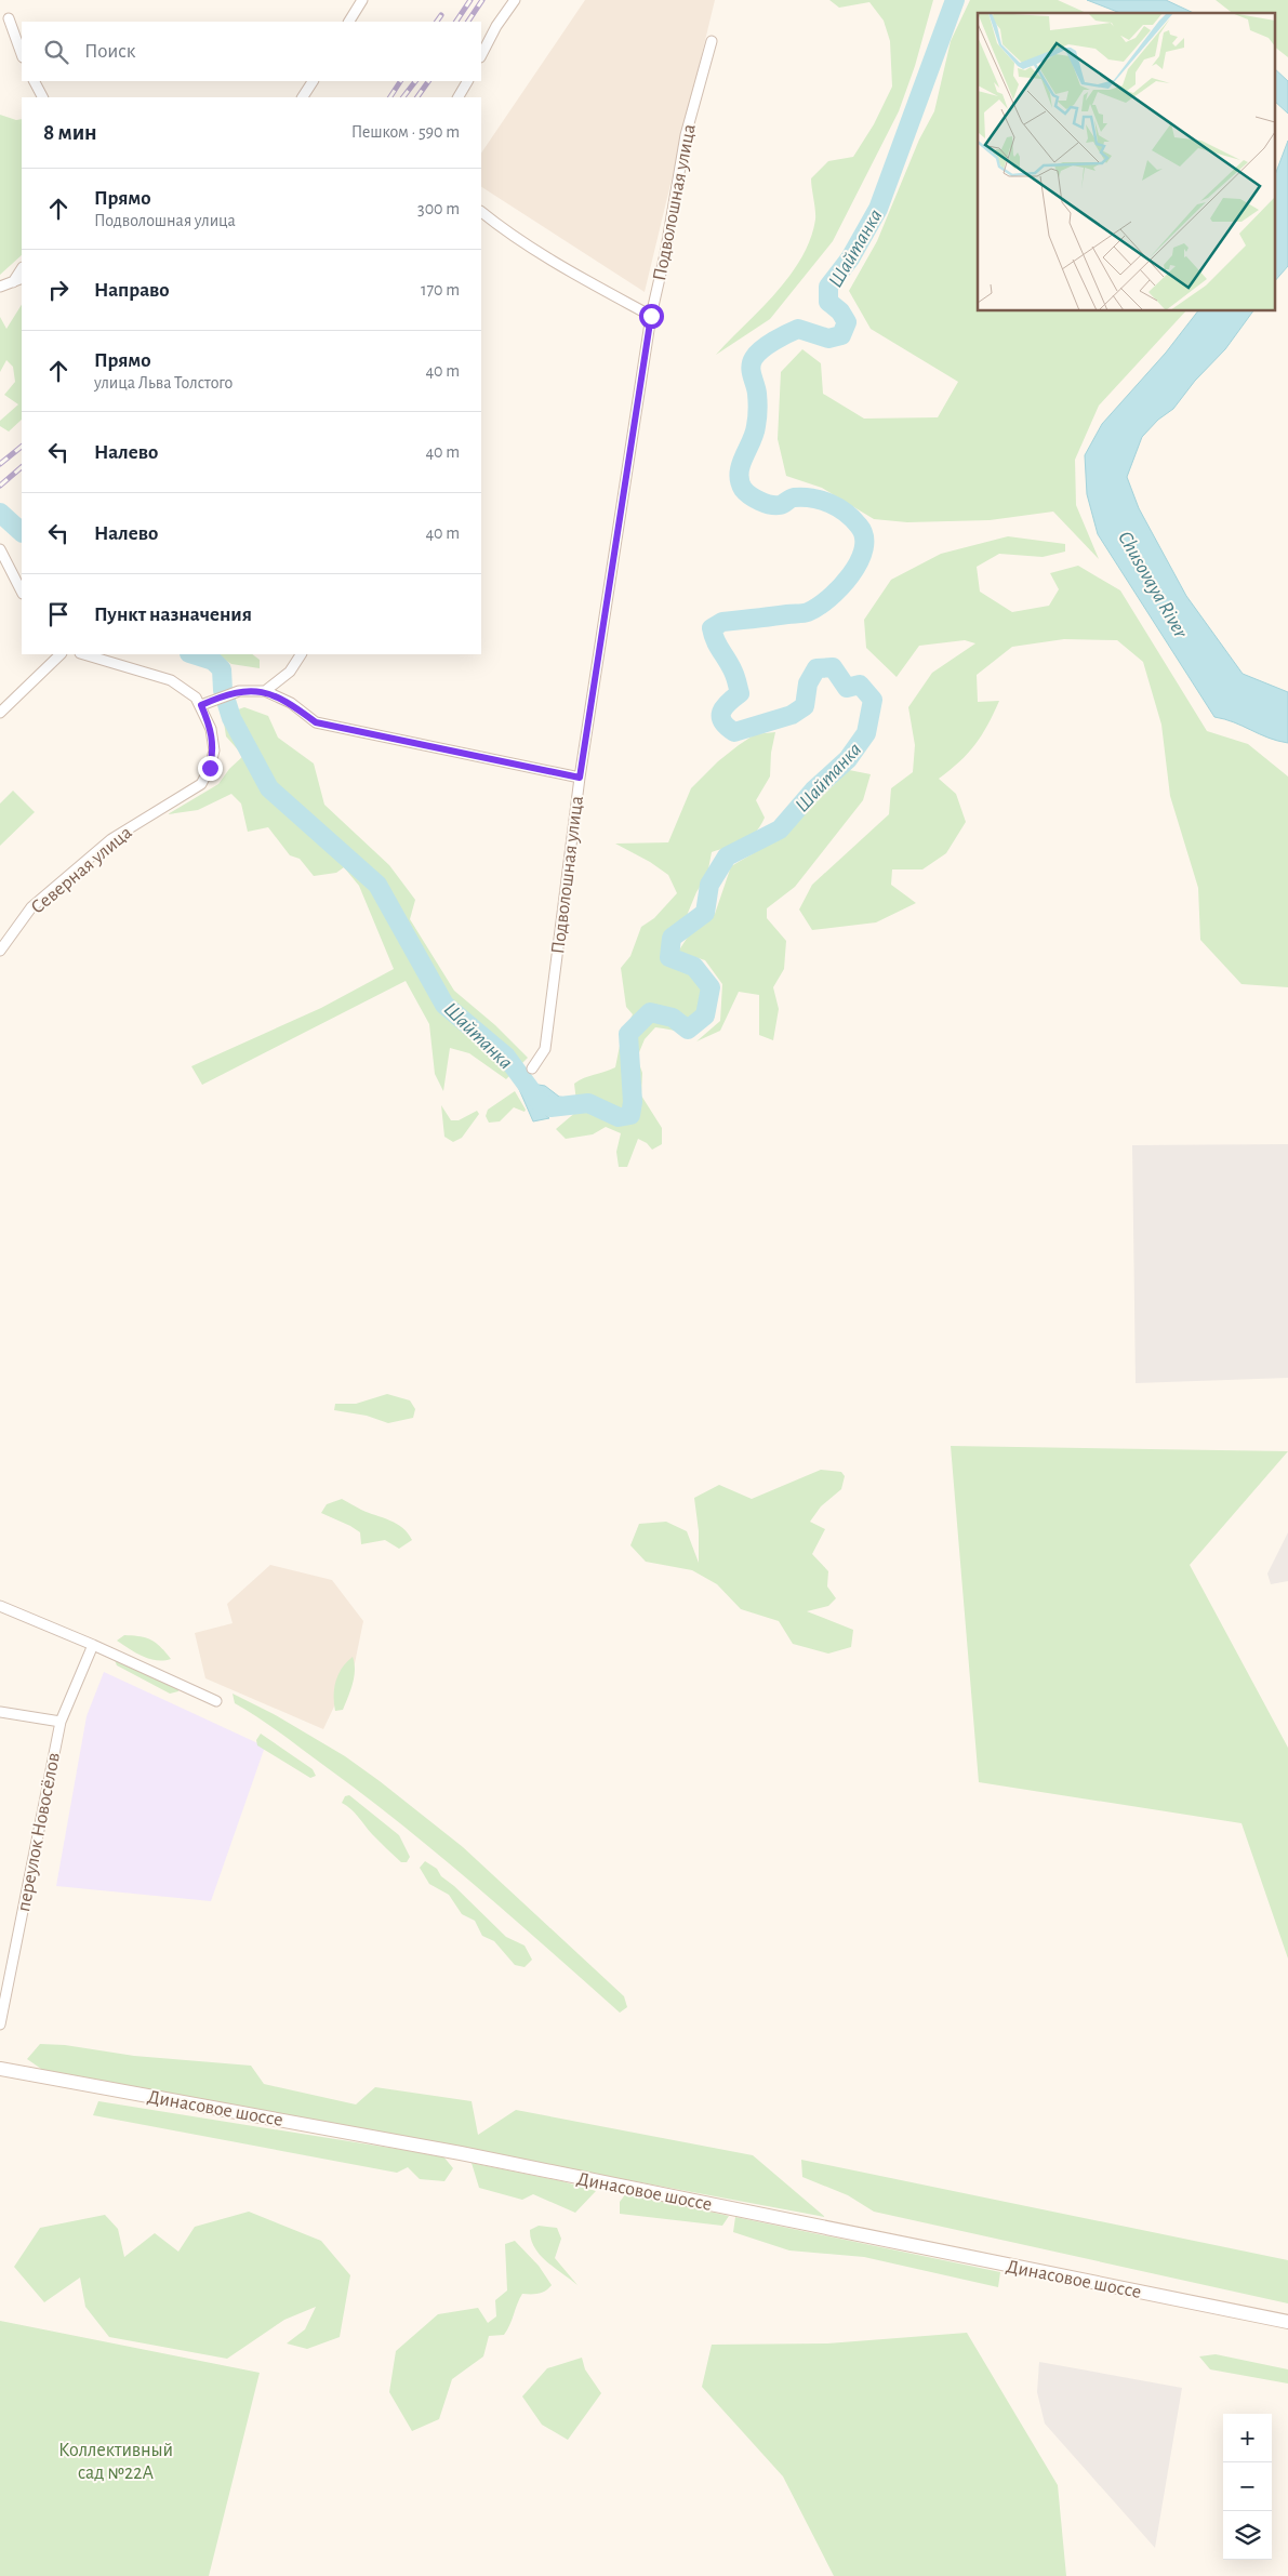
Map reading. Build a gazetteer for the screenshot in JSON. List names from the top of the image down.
{
  "streets": {
    "street": [
      "Подволошная улица",
      "Северная улица",
      "переулок Новосёлов",
      "Динасовое шоссе"
    ]
  },
  "water": ["Шайтанка", "Chusovaya River"],
  "parks": ["Коллективный сад №22А"],
  "page": {
    "search": "Поиск",
    "heading": ["8 мин", "Пешком · 590 m"],
    "list": [
      ["Прямо", "Подволошная улица", "300 m"],
      ["Направо", "170 m"],
      ["Прямо", "улица Льва Толстого", "40 m"],
      ["Налево", "40 m"],
      ["Налево", "40 m"],
      "Пункт назначения"
    ],
    "map_buttons": ["+", "−"]
  }
}
